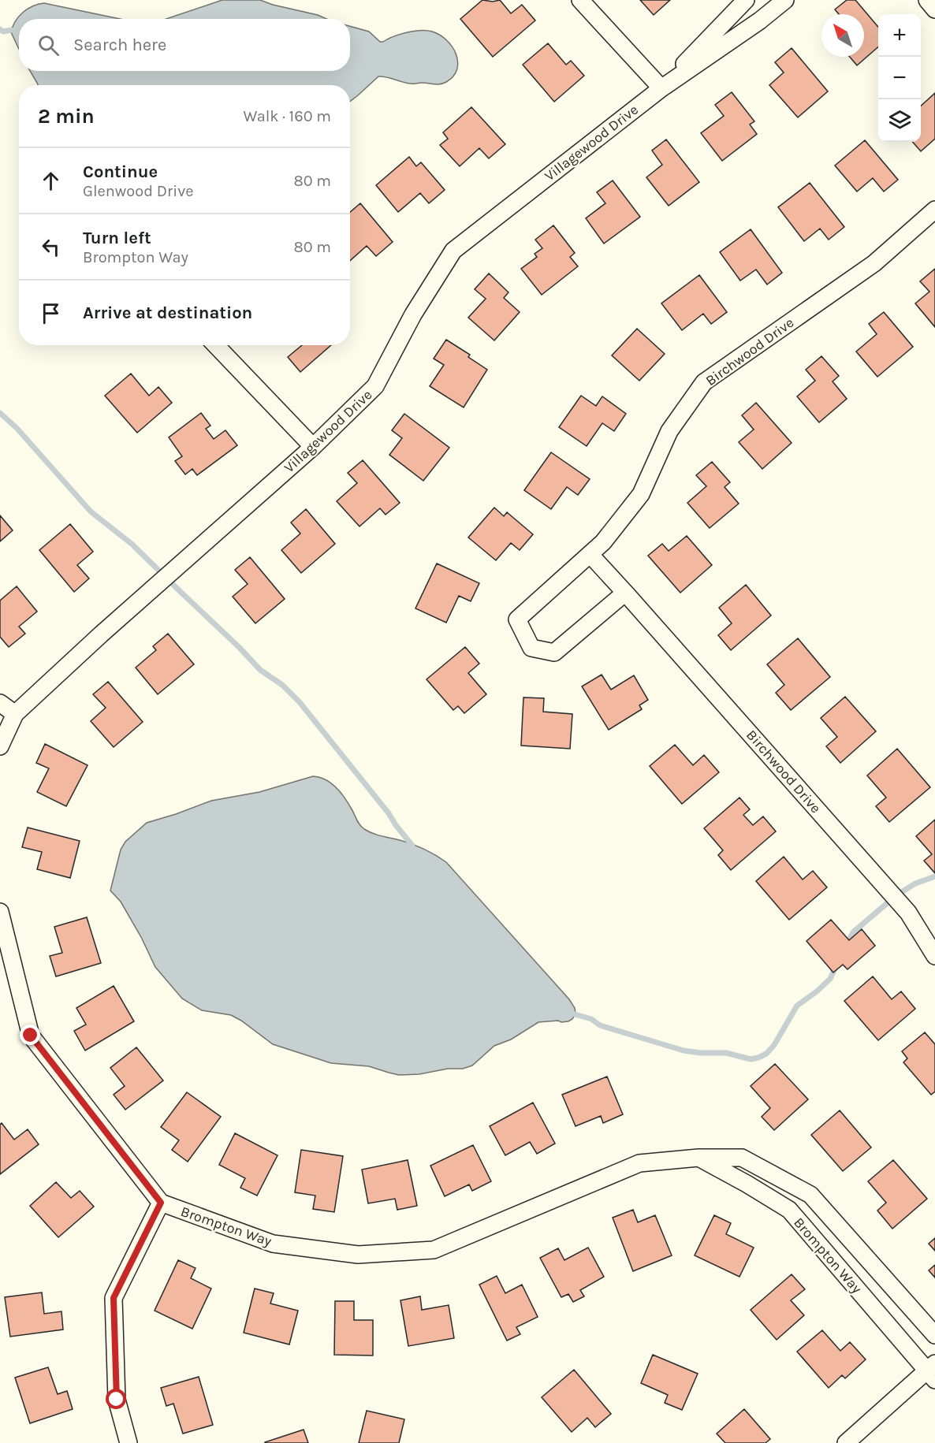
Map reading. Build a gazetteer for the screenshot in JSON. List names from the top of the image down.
{
  "streets": {
    "street": ["Villagewood Drive", "Birchwood Drive", "Brompton Way"]
  },
  "north": "top left",
  "page": {
    "map_buttons": ["+", "−"],
    "search": "Search here",
    "heading": ["2 min", "Walk · 160 m"],
    "list": [
      ["Continue", "Glenwood Drive", "80 m"],
      ["Turn left", "Brompton Way", "80 m"],
      "Arrive at destination"
    ]
  }
}
